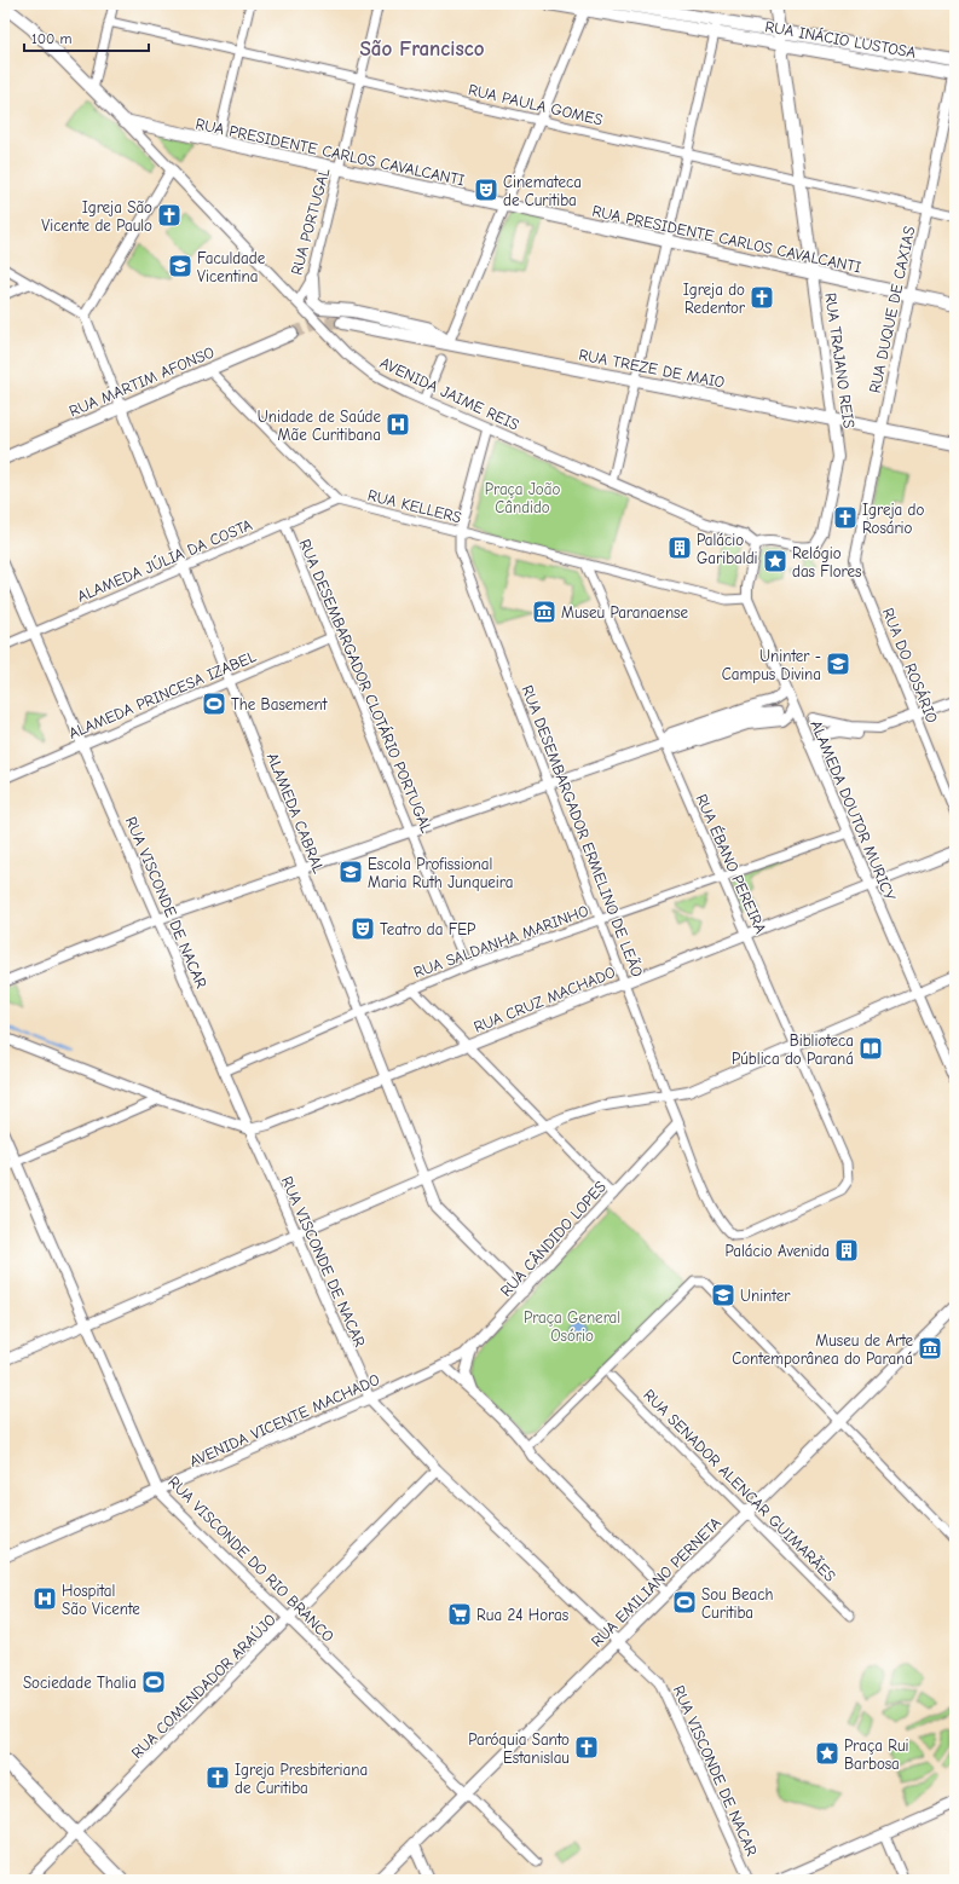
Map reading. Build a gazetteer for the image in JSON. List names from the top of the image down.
{
  "streets": {
    "main road": [
      "RUA INÁCIO LUSTOSA",
      "RUA PRESIDENTE CARLOS CAVALCANTI",
      "RUA TRAJANO REIS",
      "RUA TREZE DE MAIO",
      "RUA MARTIM AFONSO",
      "RUA EMILIANO PERNETA"
    ],
    "street": [
      "RUA PAULA GOMES",
      "RUA PORTUGAL",
      "RUA DUQUE DE CAXIAS",
      "AVENIDA JAIME REIS",
      "RUA KELLERS",
      "ALAMEDA JÚLIA DA COSTA",
      "RUA DO ROSÁRIO",
      "RUA DESEMBARGADOR CLOTÁRIO PORTUGAL",
      "ALAMEDA PRINCESA IZABEL",
      "ALAMEDA DOUTOR MURICY",
      "ALAMEDA CABRAL",
      "RUA DESEMBARGADOR ERMELINO DE LEÃO",
      "RUA ÉBANO PEREIRA",
      "RUA VISCONDE DE NACAR",
      "RUA SALDANHA MARINHO",
      "RUA CRUZ MACHADO",
      "RUA CÂNDIDO LOPES",
      "AVENIDA VICENTE MACHADO",
      "RUA SENADOR ALENCAR GUIMARÃES",
      "RUA VISCONDE DO RIO BRANCO",
      "RUA COMENDADOR ARAÚJO"
    ]
  },
  "crossings": [
    ["RUA INÁCIO LUSTOSA", "RUA DUQUE DE CAXIAS"],
    ["RUA INÁCIO LUSTOSA", "RUA TRAJANO REIS"],
    ["RUA PAULA GOMES", "RUA PORTUGAL"],
    ["RUA PAULA GOMES", "RUA DUQUE DE CAXIAS"],
    ["RUA PAULA GOMES", "RUA TRAJANO REIS"],
    ["RUA PRESIDENTE CARLOS CAVALCANTI", "RUA PORTUGAL"],
    ["RUA PRESIDENTE CARLOS CAVALCANTI", "RUA DUQUE DE CAXIAS"],
    ["RUA PRESIDENTE CARLOS CAVALCANTI", "RUA TRAJANO REIS"],
    ["RUA PRESIDENTE CARLOS CAVALCANTI", "AVENIDA JAIME REIS"],
    ["RUA PORTUGAL", "AVENIDA JAIME REIS"],
    ["RUA DUQUE DE CAXIAS", "RUA TREZE DE MAIO"],
    ["RUA DUQUE DE CAXIAS", "RUA DO ROSÁRIO"],
    ["RUA TRAJANO REIS", "RUA TREZE DE MAIO"],
    ["RUA TRAJANO REIS", "AVENIDA JAIME REIS"],
    ["RUA TRAJANO REIS", "ALAMEDA DOUTOR MURICY"],
    ["RUA MARTIM AFONSO", "ALAMEDA CABRAL"],
    ["AVENIDA JAIME REIS", "ALAMEDA DOUTOR MURICY"],
    ["AVENIDA JAIME REIS", "RUA DESEMBARGADOR ERMELINO DE LEÃO"],
    ["RUA KELLERS", "ALAMEDA JÚLIA DA COSTA"],
    ["RUA KELLERS", "ALAMEDA DOUTOR MURICY"],
    ["RUA KELLERS", "RUA DESEMBARGADOR ERMELINO DE LEÃO"],
    ["RUA KELLERS", "RUA ÉBANO PEREIRA"],
    ["ALAMEDA JÚLIA DA COSTA", "RUA DESEMBARGADOR CLOTÁRIO PORTUGAL"],
    ["ALAMEDA JÚLIA DA COSTA", "ALAMEDA CABRAL"],
    ["ALAMEDA JÚLIA DA COSTA", "RUA VISCONDE DE NACAR"],
    ["RUA DESEMBARGADOR CLOTÁRIO PORTUGAL", "ALAMEDA PRINCESA IZABEL"],
    ["RUA DESEMBARGADOR CLOTÁRIO PORTUGAL", "RUA SALDANHA MARINHO"],
    ["ALAMEDA PRINCESA IZABEL", "ALAMEDA CABRAL"],
    ["ALAMEDA PRINCESA IZABEL", "RUA VISCONDE DE NACAR"],
    ["ALAMEDA DOUTOR MURICY", "RUA SALDANHA MARINHO"],
    ["ALAMEDA DOUTOR MURICY", "RUA CRUZ MACHADO"],
    ["ALAMEDA CABRAL", "RUA SALDANHA MARINHO"],
    ["ALAMEDA CABRAL", "RUA CRUZ MACHADO"],
    ["ALAMEDA CABRAL", "RUA CÂNDIDO LOPES"],
    ["RUA DESEMBARGADOR ERMELINO DE LEÃO", "RUA ÉBANO PEREIRA"],
    ["RUA DESEMBARGADOR ERMELINO DE LEÃO", "RUA SALDANHA MARINHO"],
    ["RUA DESEMBARGADOR ERMELINO DE LEÃO", "RUA CRUZ MACHADO"],
    ["RUA DESEMBARGADOR ERMELINO DE LEÃO", "RUA CÂNDIDO LOPES"],
    ["RUA ÉBANO PEREIRA", "RUA SALDANHA MARINHO"],
    ["RUA ÉBANO PEREIRA", "RUA CRUZ MACHADO"],
    ["RUA VISCONDE DE NACAR", "RUA SALDANHA MARINHO"],
    ["RUA VISCONDE DE NACAR", "RUA CRUZ MACHADO"],
    ["RUA VISCONDE DE NACAR", "AVENIDA VICENTE MACHADO"],
    ["RUA VISCONDE DE NACAR", "RUA EMILIANO PERNETA"],
    ["RUA VISCONDE DE NACAR", "RUA COMENDADOR ARAÚJO"],
    ["RUA CÂNDIDO LOPES", "AVENIDA VICENTE MACHADO"],
    ["AVENIDA VICENTE MACHADO", "RUA VISCONDE DO RIO BRANCO"],
    ["RUA SENADOR ALENCAR GUIMARÃES", "RUA EMILIANO PERNETA"],
    ["RUA VISCONDE DO RIO BRANCO", "RUA EMILIANO PERNETA"],
    ["RUA VISCONDE DO RIO BRANCO", "RUA COMENDADOR ARAÚJO"]
  ],
  "districts": ["São Francisco"],
  "parks": ["Praça João Cândido", "Praça General Osório"],
  "places": {
    "theatre": ["Cinemateca de Curitiba", "Teatro da FEP"],
    "church": [
      "Igreja São Vicente de Paulo",
      "Igreja do Redentor",
      "Igreja do Rosário",
      "Paróquia Santo Estanislau",
      "Igreja Presbiteriana de Curitiba"
    ],
    "school or university": [
      "Faculdade Vicentina",
      "Uninter - Campus Divina",
      "Escola Profissional Maria Ruth Junqueira",
      "Uninter"
    ],
    "hospital": ["Unidade de Saúde Mãe Curitibana", "Hospital São Vicente"],
    "building": ["Palácio Garibaldi", "Palácio Avenida"],
    "place": ["Relógio das Flores", "Praça Rui Barbosa"],
    "museum": ["Museu Paranaense", "Museu de Arte Contemporânea do Paraná"],
    "sports": ["The Basement", "Sou Beach Curitiba", "Sociedade Thalia"],
    "library": ["Biblioteca Pública do Paraná"],
    "supermarket": ["Rua 24 Horas"]
  },
  "scale_bar": "100 m"
}
